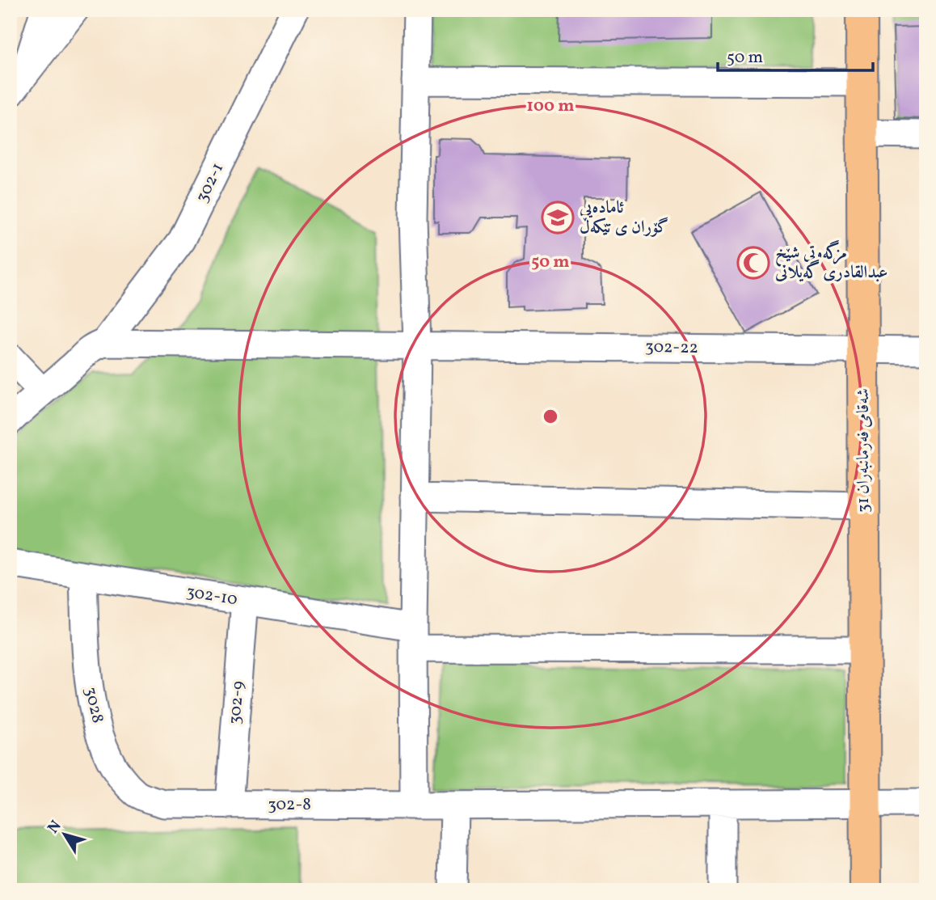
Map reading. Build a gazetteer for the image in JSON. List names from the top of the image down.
{
  "streets": {
    "main road": ["شەقامی فەرمانبەران 31"],
    "street": [
      "302-1",
      "302-22",
      "302-10",
      "302-9",
      "3028",
      "302-8"
    ]
  },
  "crossings": [
    ["302-1", "302-22"],
    ["302-22", "شەقامی فەرمانبەران 31"],
    ["شەقامی فەرمانبەران 31", "302-10"],
    ["شەقامی فەرمانبەران 31", "302-8"],
    ["302-10", "302-9"],
    ["302-10", "3028"],
    ["302-9", "302-8"],
    ["3028", "302-8"]
  ],
  "places": {
    "school or university": ["ئامادەیی گۆران ی تێکەڵ"],
    "mosque": ["مزگەوتی شێخ عبدالقادری گەیلانی"]
  },
  "scale_bar": "50 m",
  "north": "top left",
  "rings": ["100 m", "50 m"]
}
